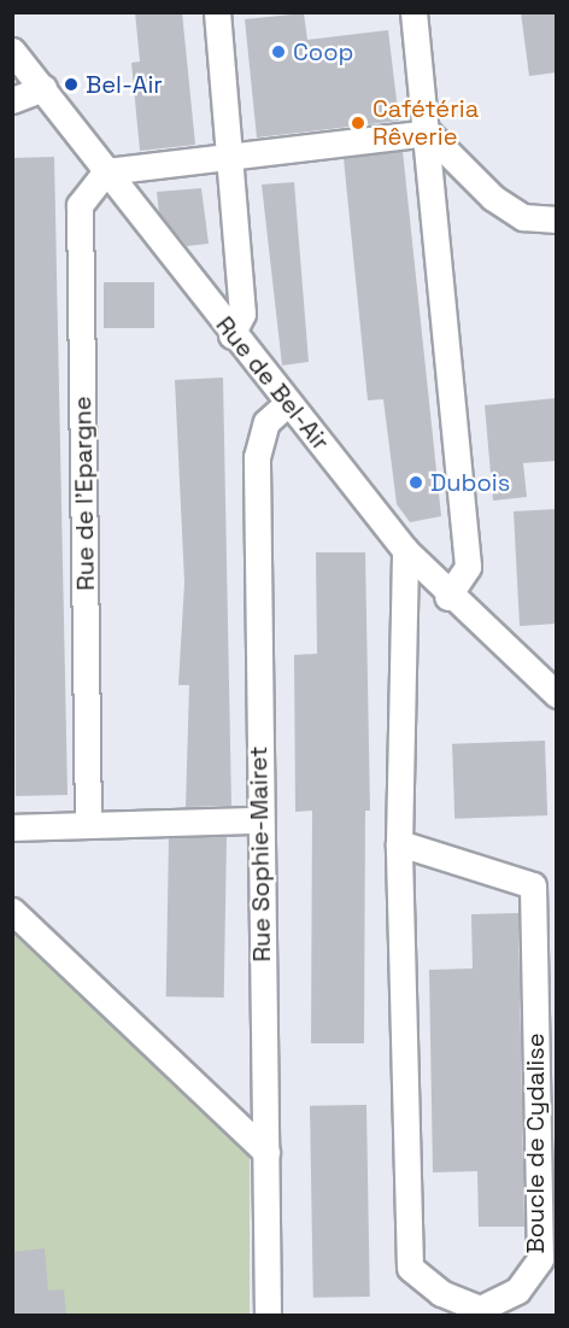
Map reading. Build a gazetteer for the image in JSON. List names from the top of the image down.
{
  "streets": {
    "street": [
      "Rue de Bel-Air",
      "Rue de l'Epargne",
      "Rue Sophie-Mairet",
      "Boucle de Cydalise"
    ]
  },
  "crossings": [
    ["Rue de Bel-Air", "Rue de l'Epargne"],
    ["Rue de Bel-Air", "Rue Sophie-Mairet"],
    ["Rue de Bel-Air", "Boucle de Cydalise"]
  ],
  "places": [
    "Coop",
    "Bel-Air",
    "Cafétéria Rêverie",
    "Dubois"
  ]
}
